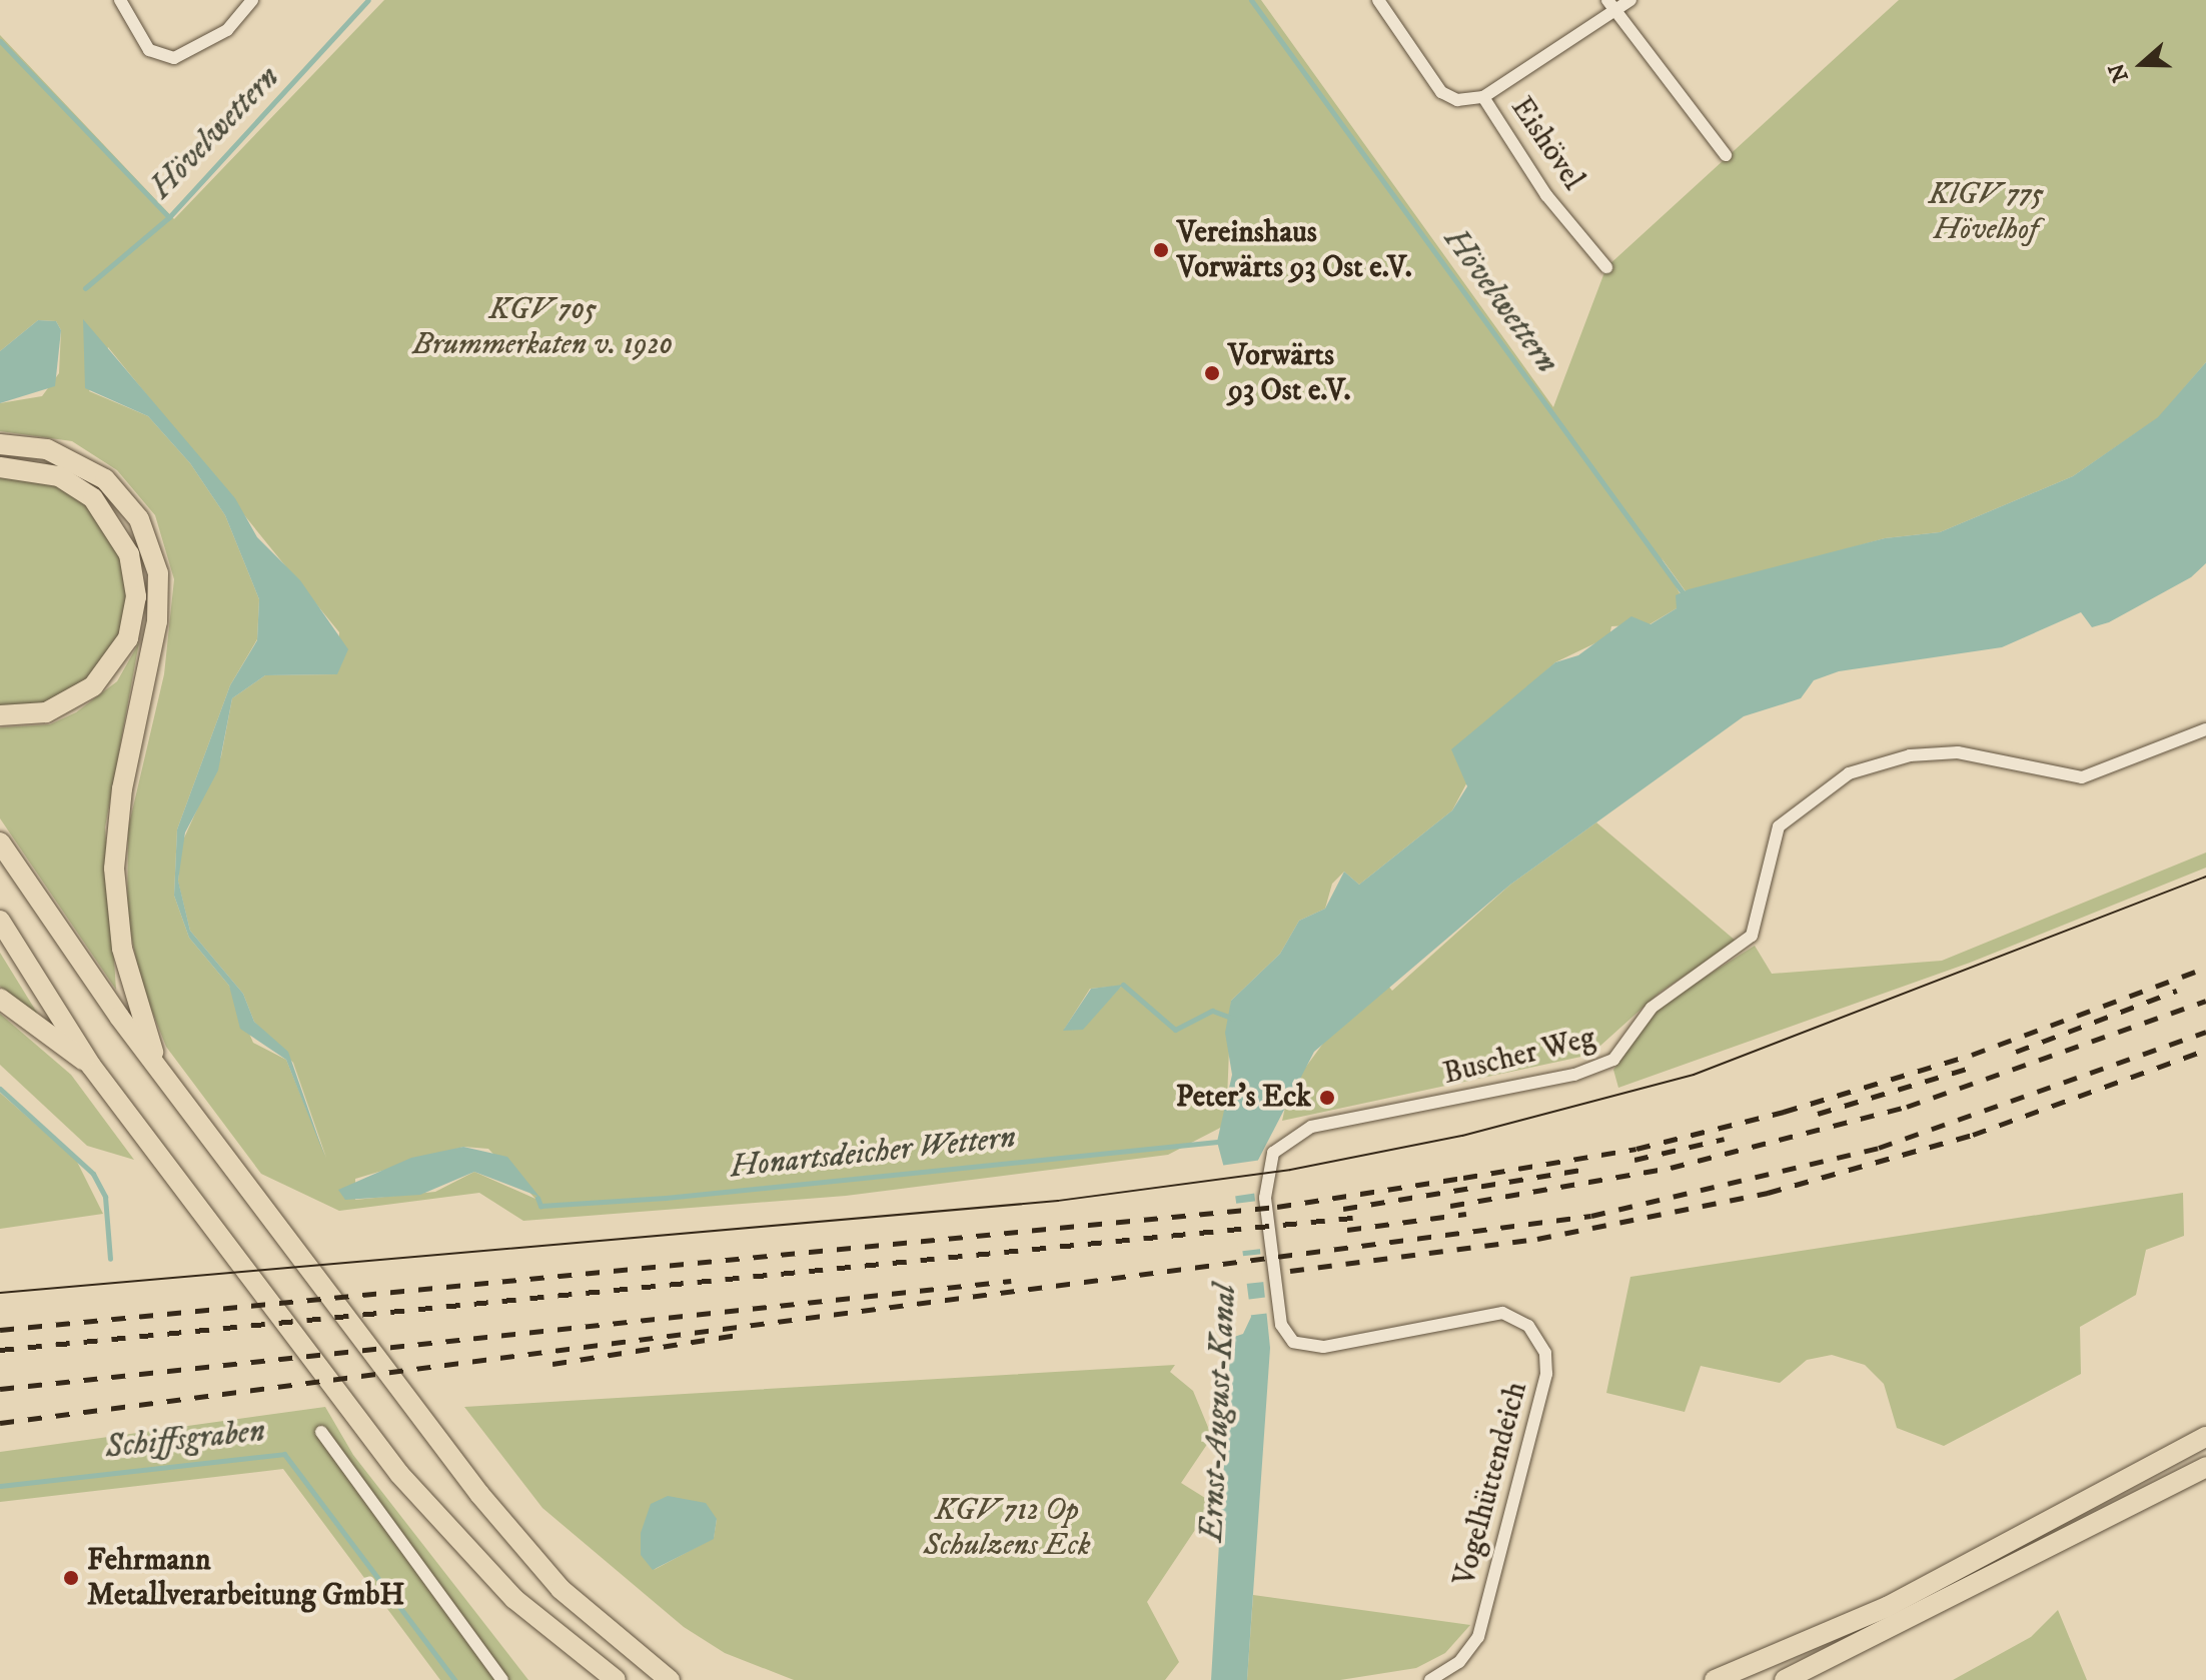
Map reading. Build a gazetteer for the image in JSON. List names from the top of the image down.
{
  "streets": {
    "street": ["Eishövel", "Buscher Weg", "Vogelhüttendeich"]
  },
  "crossings": [
    ["Buscher Weg", "Vogelhüttendeich"]
  ],
  "water": [
    "Hövelwettern",
    "Honartsdeicher Wettern",
    "Ernst-August-Kanal",
    "Schiffsgraben"
  ],
  "parks": ["KlGV 775 Hövelhof", "KGV 705 Brummerkaten v. 1920", "KGV 712 Op Schulzens Eck"],
  "places": [
    "Vereinshaus Vorwärts 93 Ost e.V.",
    "Vorwärts 93 Ost e.V.",
    "Peter's Eck",
    "Fehrmann Metallverarbeitung GmbH"
  ],
  "north": "left"
}
